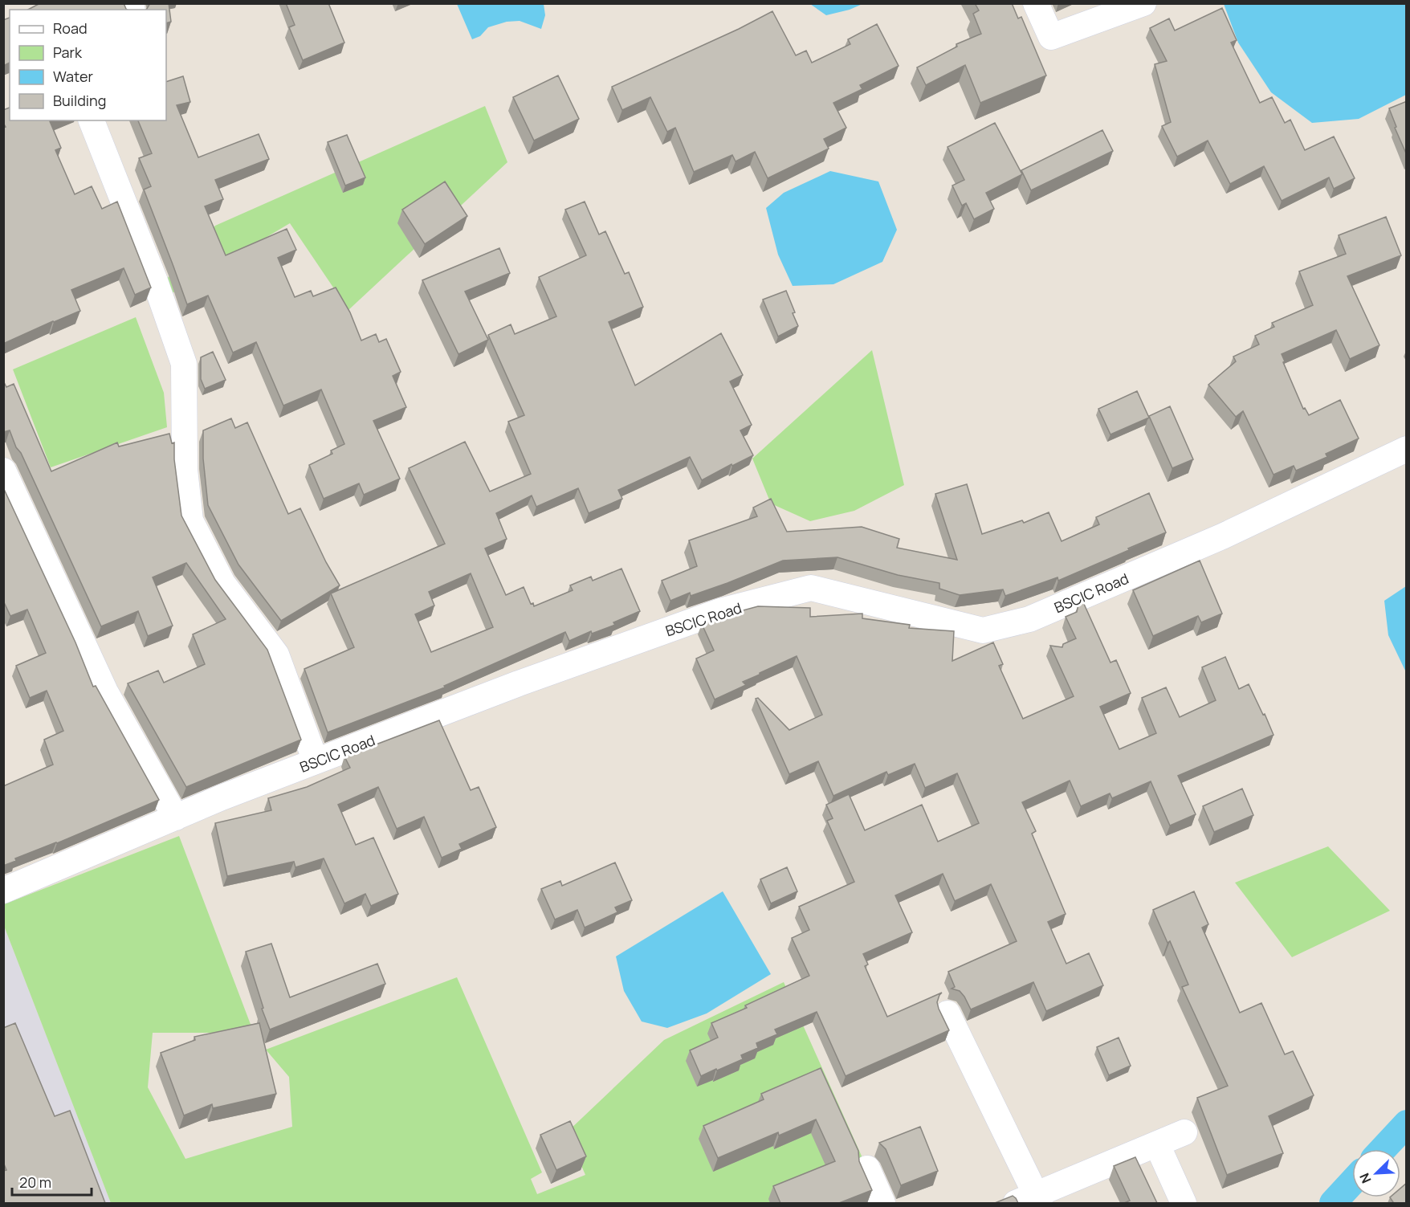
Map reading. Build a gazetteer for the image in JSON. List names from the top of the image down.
{
  "streets": {
    "street": ["BSCIC Road"]
  },
  "legend": [
    "Road",
    "Park",
    "Water",
    "Building"
  ],
  "scale_bar": "20 m",
  "north": "bottom left"
}
